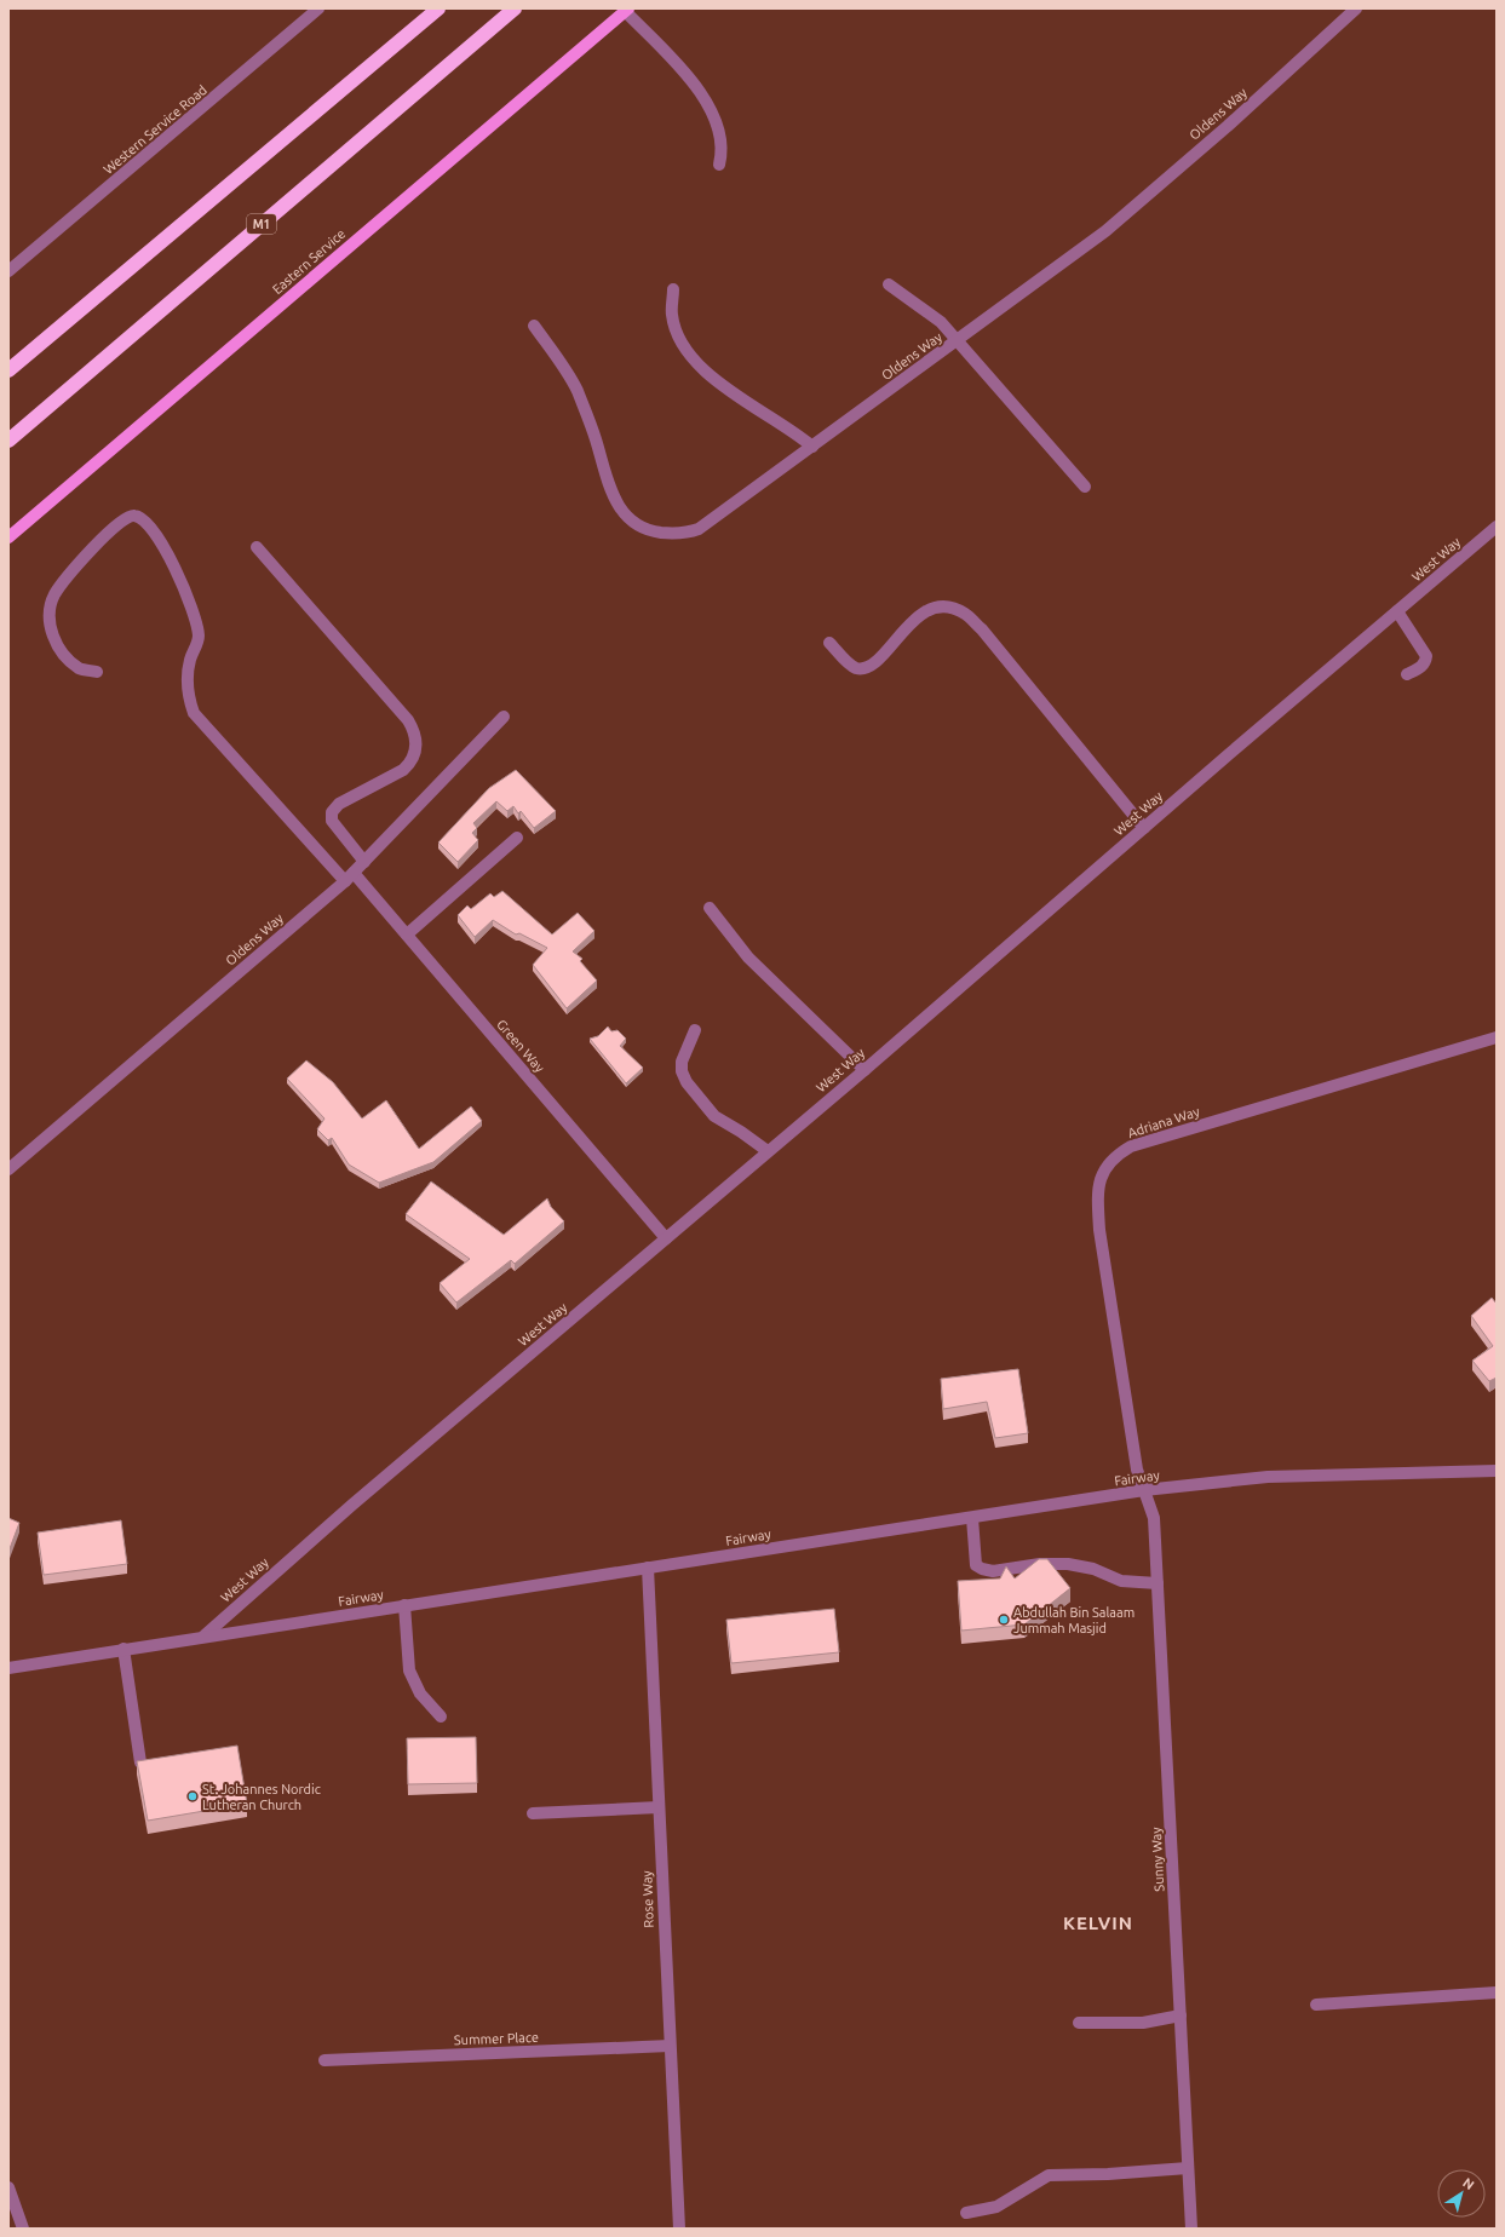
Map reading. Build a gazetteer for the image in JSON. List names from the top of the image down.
{
  "streets": {
    "highway": ["M1"],
    "main road": ["Eastern Service"],
    "street": [
      "Oldens Way",
      "Western Service Road",
      "West Way",
      "Green Way",
      "Adriana Way",
      "Fairway",
      "Sunny Way",
      "Rose Way",
      "Summer Place"
    ]
  },
  "crossings": [
    ["Oldens Way", "Green Way"],
    ["West Way", "Green Way"],
    ["West Way", "Fairway"],
    ["Adriana Way", "Fairway"],
    ["Adriana Way", "Sunny Way"],
    ["Fairway", "Sunny Way"],
    ["Fairway", "Rose Way"],
    ["Rose Way", "Summer Place"]
  ],
  "districts": ["KELVIN"],
  "places": ["Abdullah Bin Salaam Jummah Masjid", "St. Johannes Nordic Lutheran Church"],
  "north": "top right"
}
